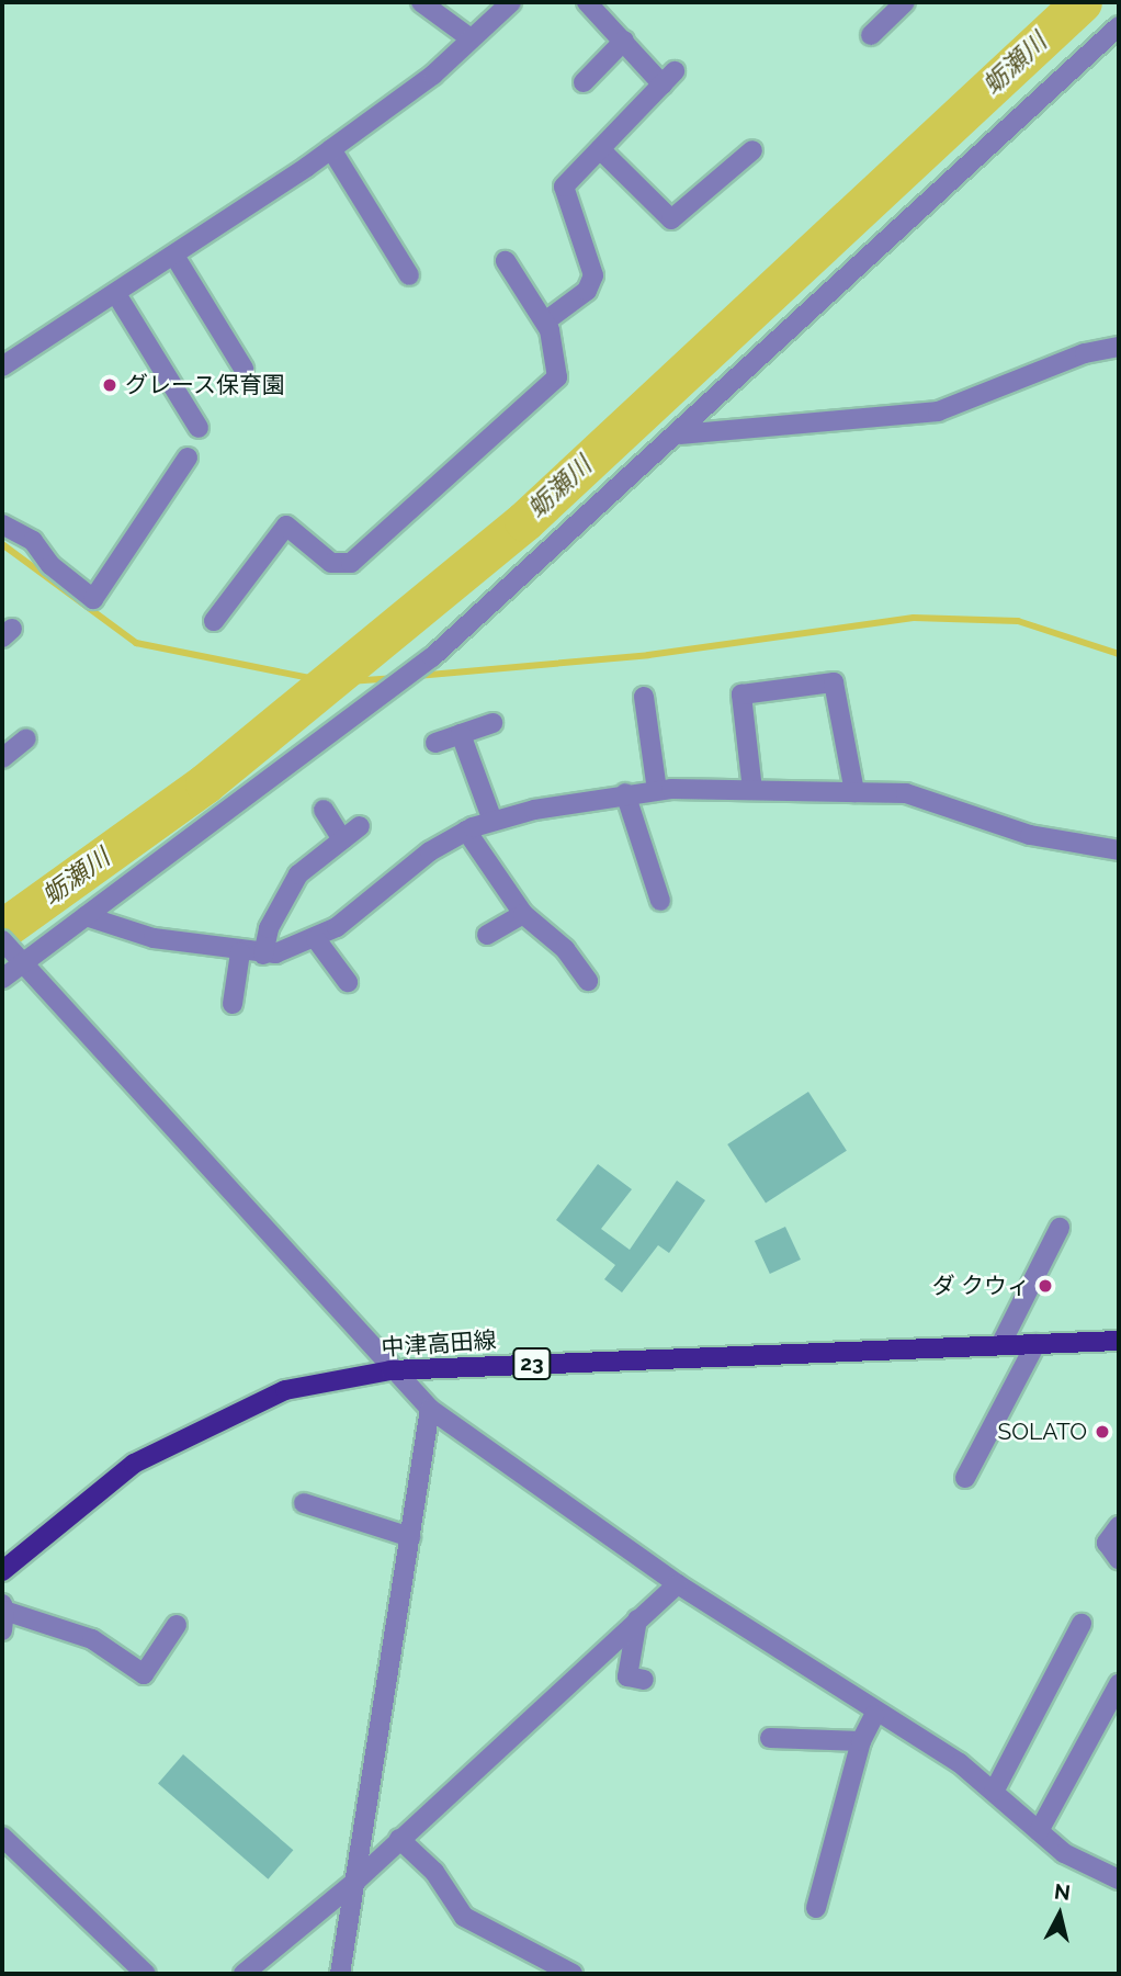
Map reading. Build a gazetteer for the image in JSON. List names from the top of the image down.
{
  "streets": {
    "main road": ["中津高田線", "23"]
  },
  "water": ["蛎瀬川"],
  "places": ["グレース保育園", "ダ クウィ", "SOLATO"],
  "north": "top"
}
